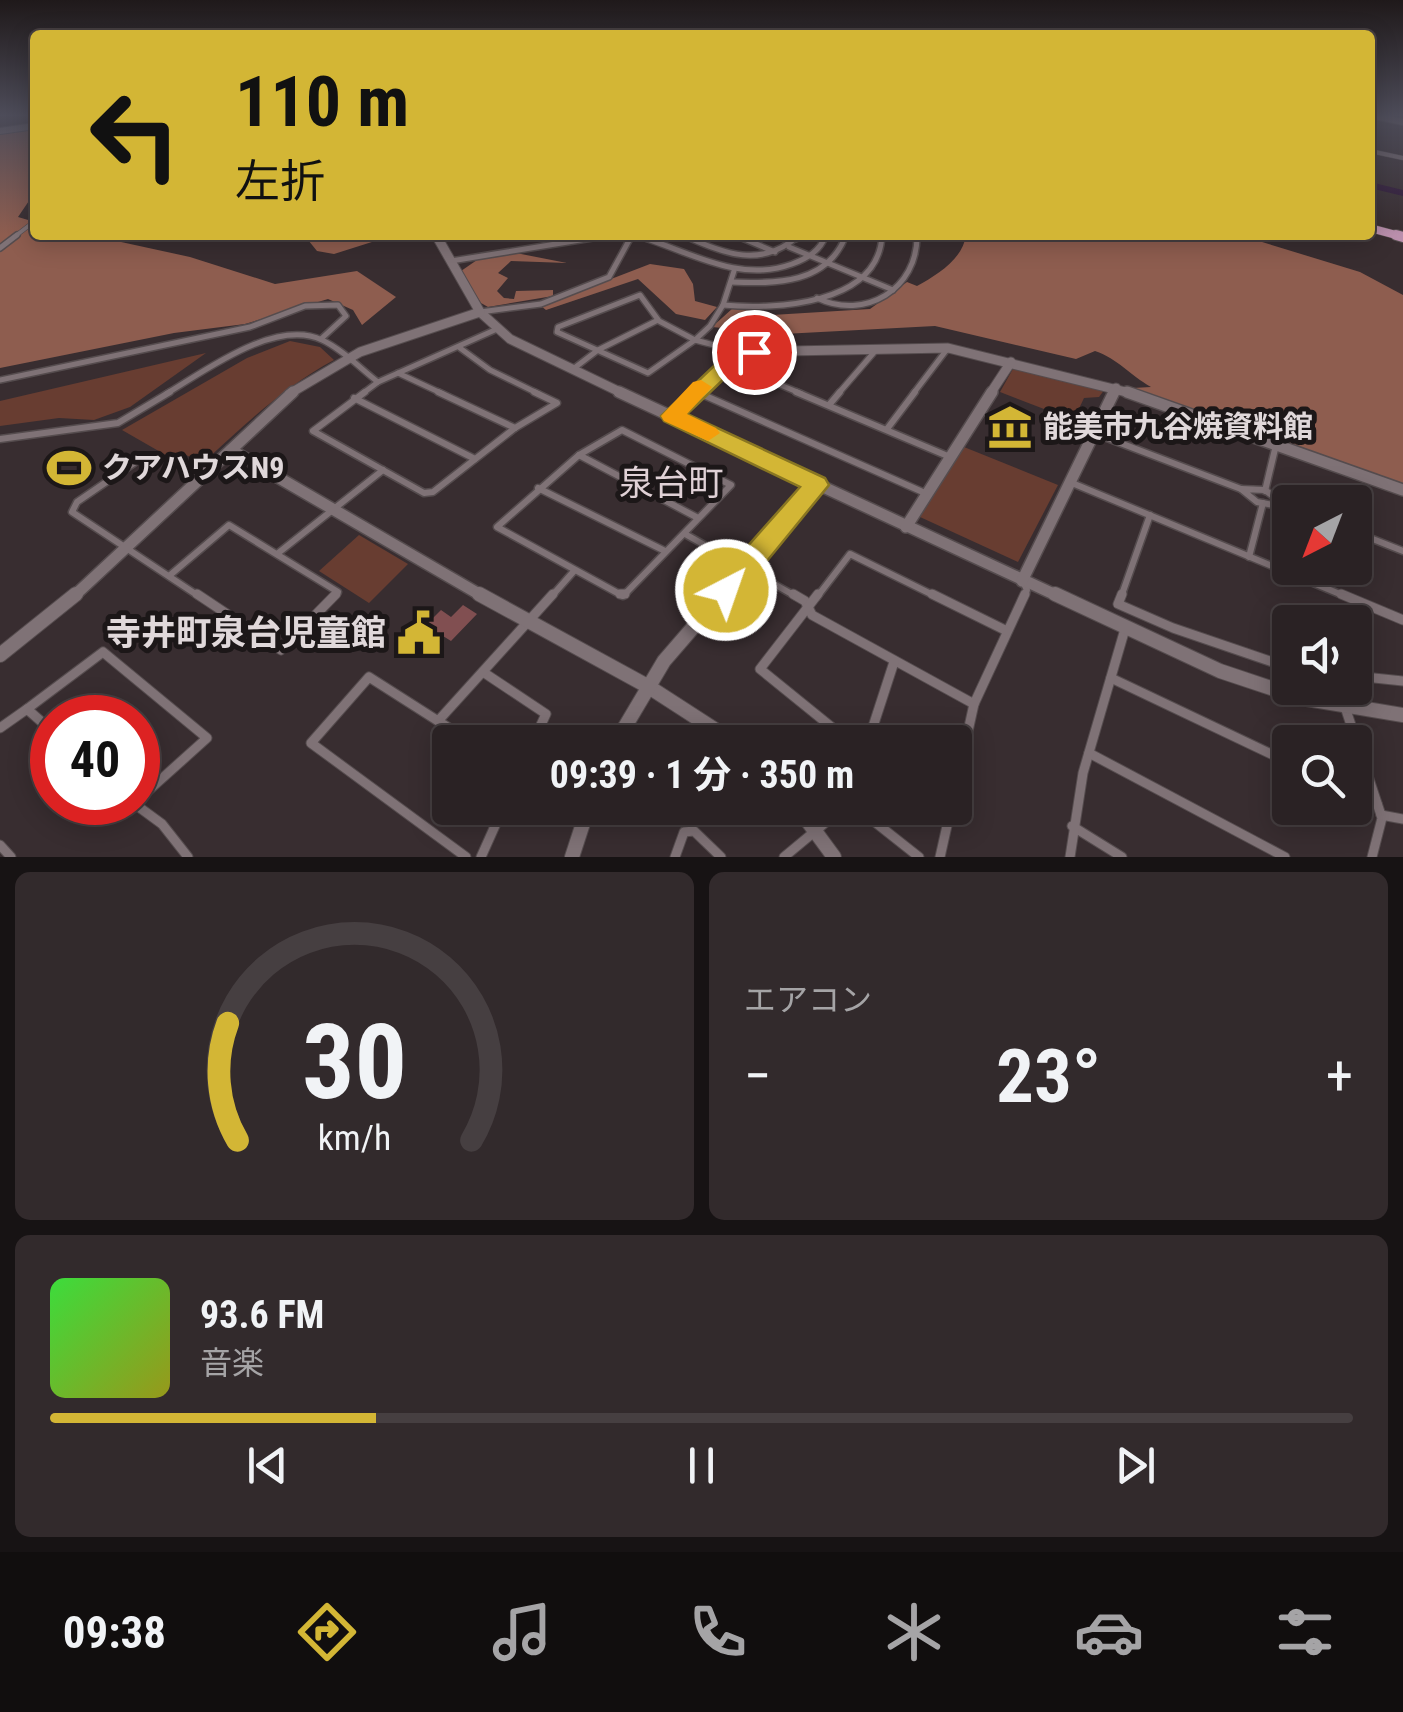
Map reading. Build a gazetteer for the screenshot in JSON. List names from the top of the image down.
{
  "districts": ["泉台町"],
  "places": {
    "museum": ["能美市九谷焼資料館"],
    "sports": ["クアハウスN9"],
    "public building": ["寺井町泉台児童館"]
  },
  "north": "bottom left",
  "page": {
    "turn": ["110 m", "左折"],
    "limit": "40",
    "trip": "09:39 · 1 分 · 350 m",
    "tile": "エアコン",
    "heat": ["−", "23°", "+"],
    "song": ["93.6 FM", "音楽"],
    "tabs": "09:38",
    "gauge": ["30", "km/h"]
  }
}
